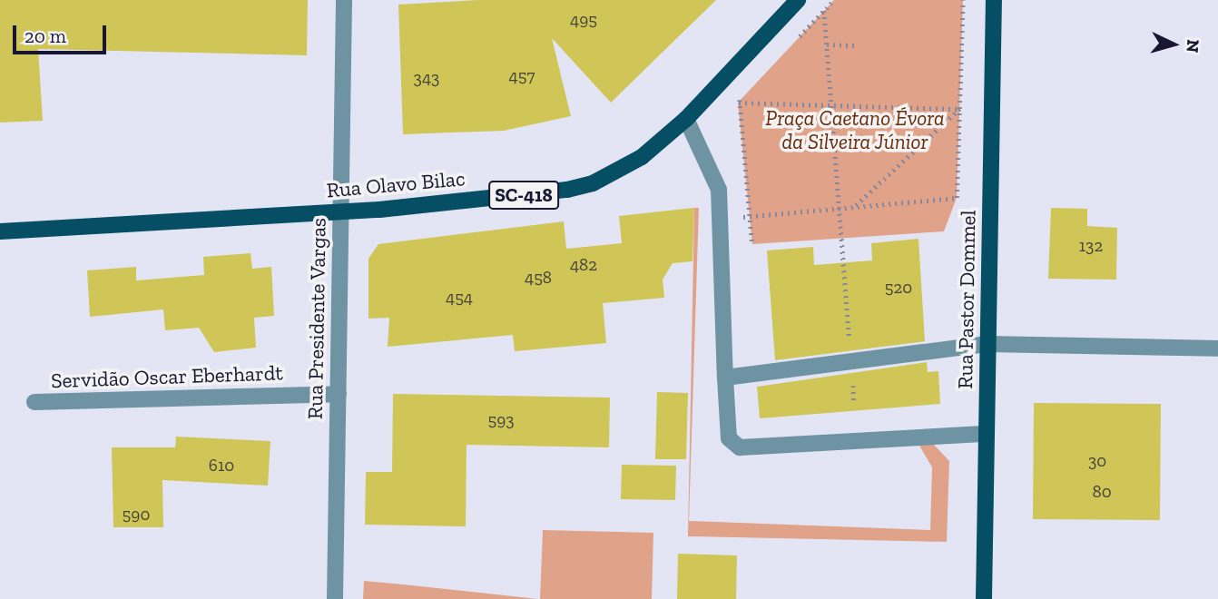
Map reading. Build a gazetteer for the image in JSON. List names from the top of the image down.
{
  "streets": {
    "main road": ["Rua Olavo Bilac", "SC-418", "Rua Pastor Dommel"],
    "street": ["Rua Presidente Vargas", "Servidão Oscar Eberhardt"]
  },
  "crossings": [
    ["Rua Olavo Bilac", "Rua Presidente Vargas"],
    ["Rua Presidente Vargas", "Servidão Oscar Eberhardt"]
  ],
  "parks": ["Praça Caetano Évora da Silveira Júnior"],
  "house_numbers": [
    "495",
    "457",
    "343",
    "132",
    "482",
    "458",
    "520",
    "454",
    "593",
    "30",
    "610",
    "80",
    "590"
  ],
  "scale_bar": "20 m",
  "north": "right"
}
